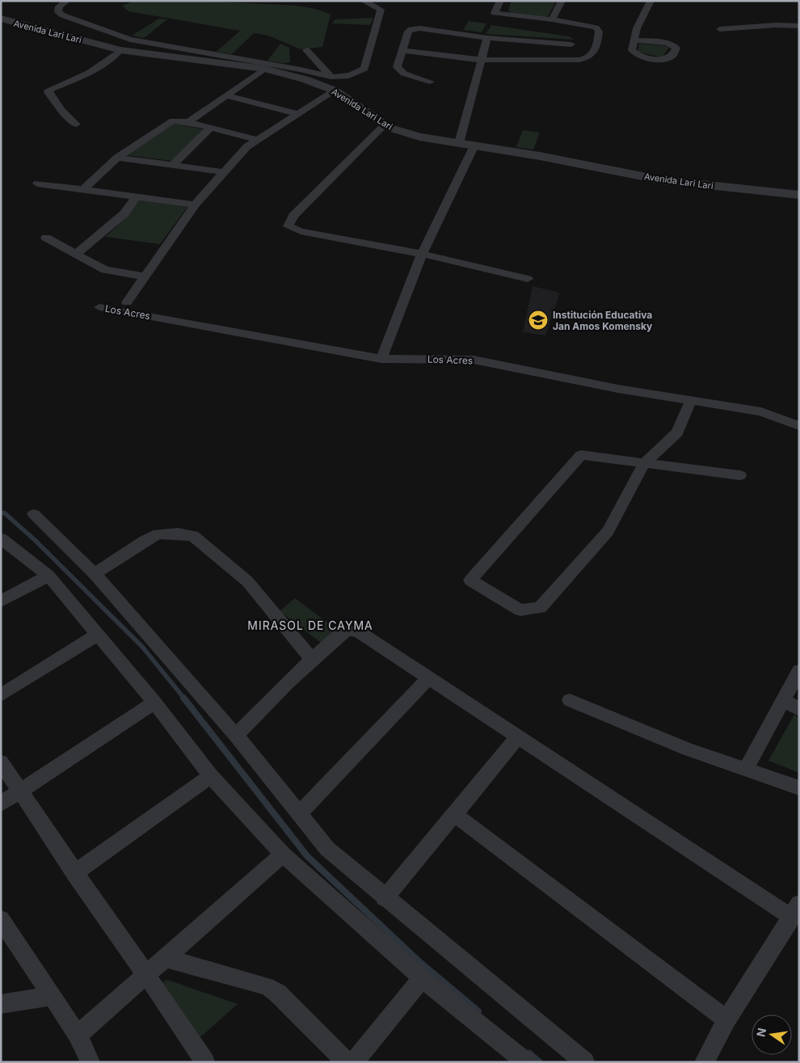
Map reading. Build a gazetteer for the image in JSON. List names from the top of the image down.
{
  "streets": {
    "street": ["Avenida Lari Lari", "Los Acres"]
  },
  "districts": ["MIRASOL DE CAYMA"],
  "places": {
    "school or university": ["Institución Educativa Jan Amos Komensky"]
  },
  "north": "left"
}
